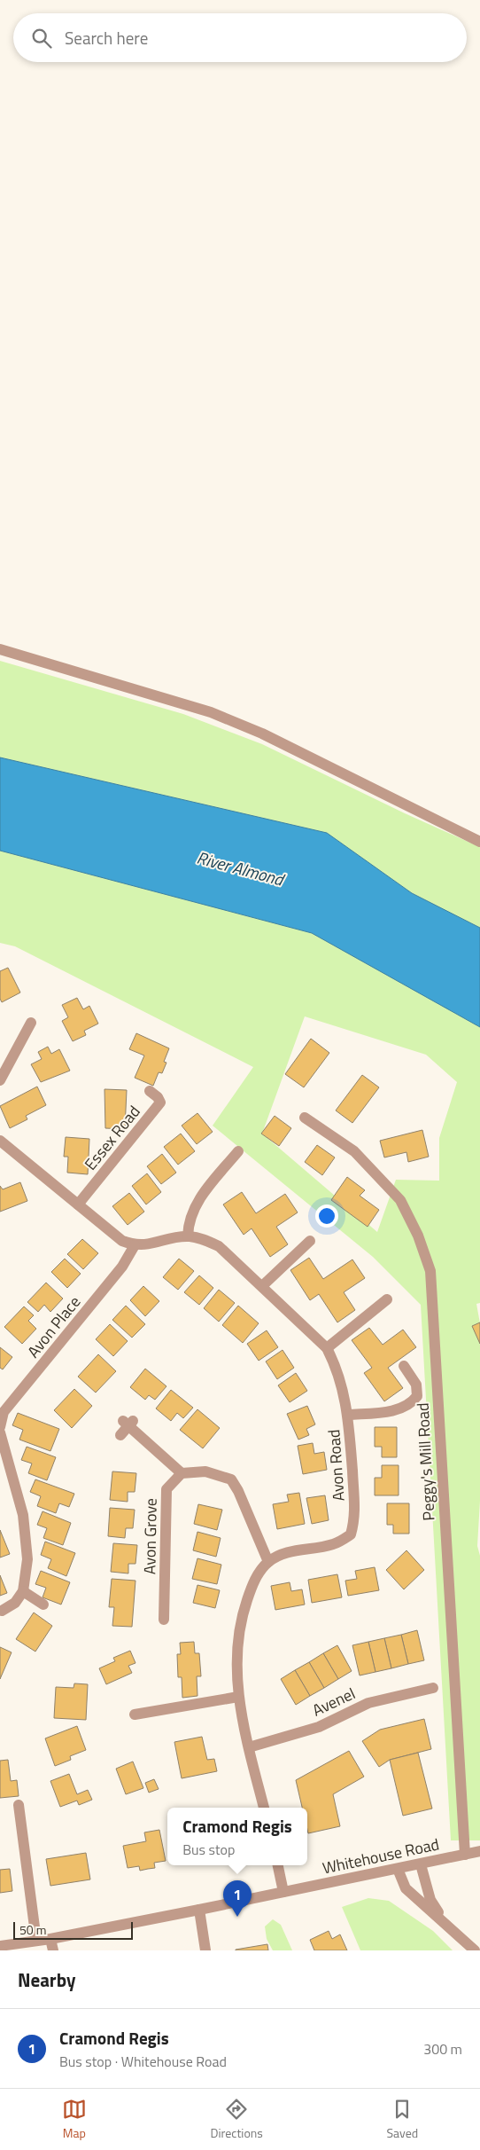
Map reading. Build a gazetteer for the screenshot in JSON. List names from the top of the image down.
{
  "streets": {
    "street": [
      "Essex Road",
      "Avon Place",
      "Peggy's Mill Road",
      "Avon Road",
      "Avon Grove",
      "Avenel",
      "Whitehouse Road"
    ]
  },
  "crossings": [
    ["Avon Place", "Avon Road"],
    ["Peggy's Mill Road", "Whitehouse Road"],
    ["Avon Road", "Avenel"]
  ],
  "water": ["River Almond"],
  "scale_bar": "50 m",
  "page": {
    "search": "Search here",
    "popup": ["Cramond Regis", "Bus stop"],
    "pins": "1",
    "scale": "50 m",
    "heading": "Nearby",
    "list": [
      {
        "mark": "1",
        "name": "Cramond Regis",
        "note": "Bus stop · Whitehouse Road",
        "value": "300 m"
      }
    ],
    "nav": ["Map", "Directions", "Saved"]
  }
}
